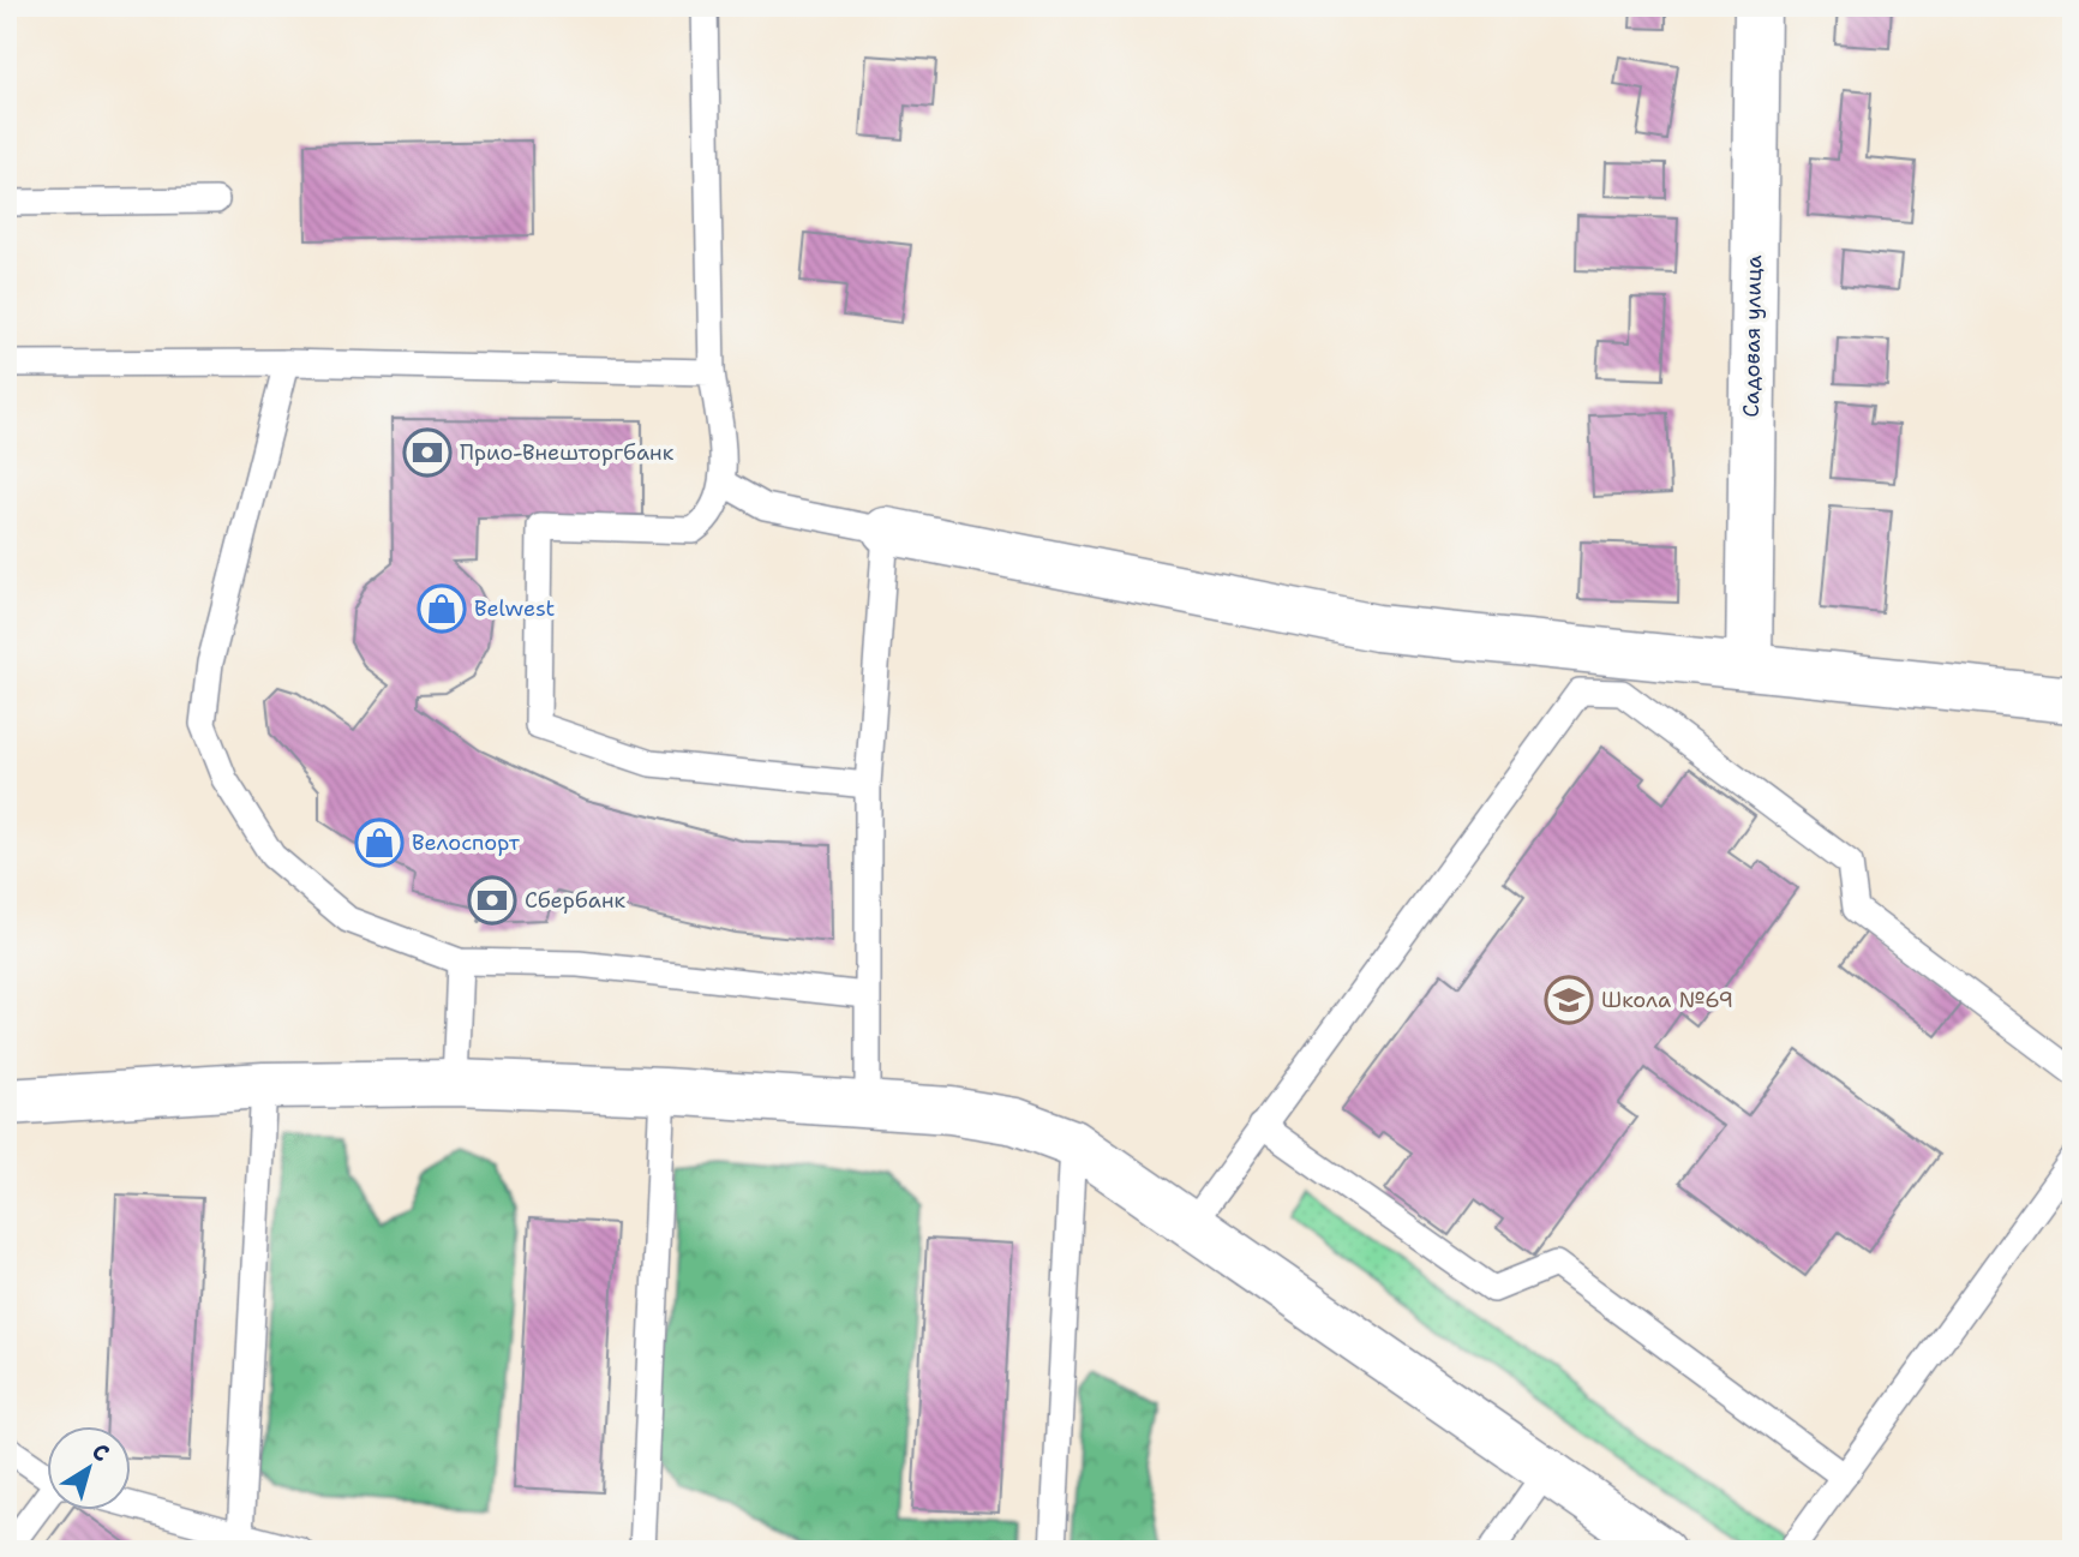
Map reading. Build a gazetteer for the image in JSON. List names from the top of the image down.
{
  "streets": {
    "street": ["Садовая улица"]
  },
  "places": {
    "bank": ["Прио-Внешторгбанк", "Сбербанк"],
    "shop": ["Belwest", "Велоспорт"],
    "school or university": ["Школа №69"]
  },
  "north": "top right"
}
